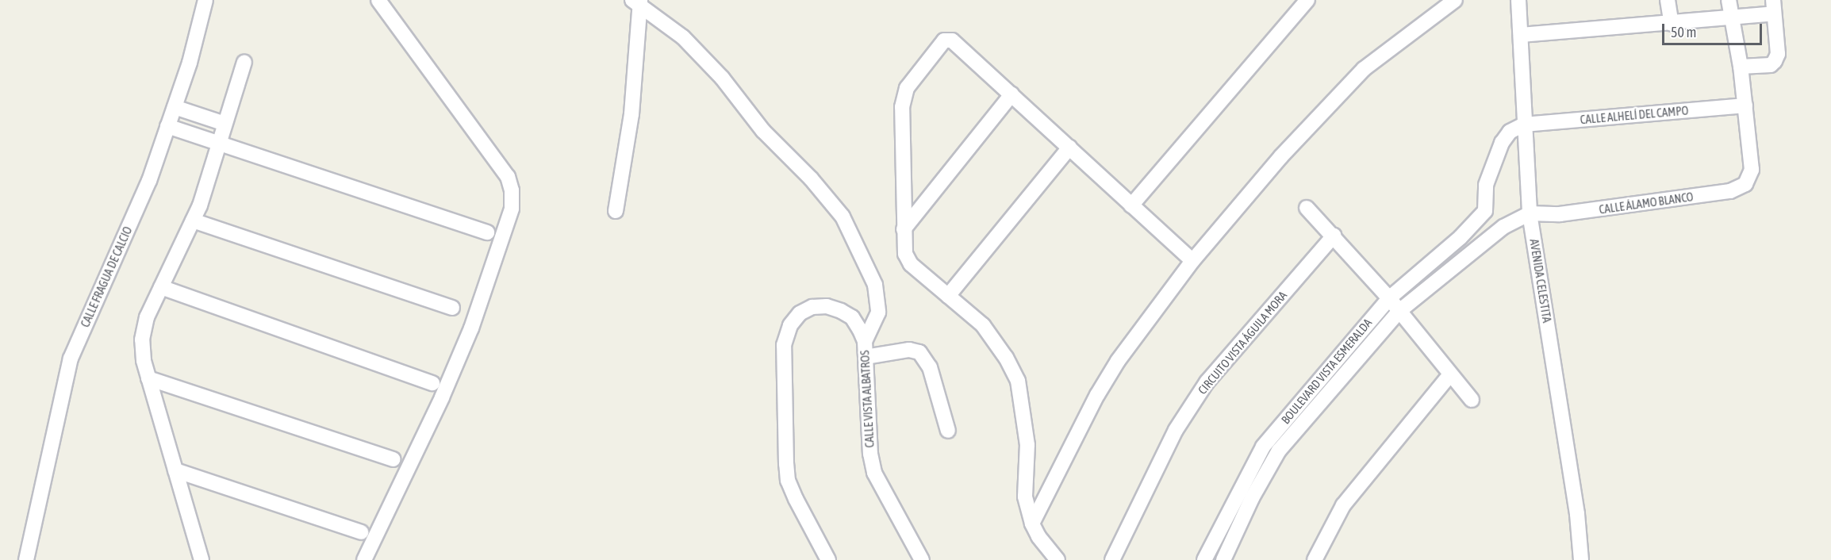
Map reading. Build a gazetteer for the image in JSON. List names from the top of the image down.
{
  "streets": {
    "street": [
      "CALLE ALHELÍ DEL CAMPO",
      "CALLE ÁLAMO BLANCO",
      "CALLE FRAGUA DE CALCIO",
      "AVENIDA CELESTITA",
      "CIRCUITO VISTA ÁGUILA MORA",
      "BOULEVARD VISTA ESMERALDA",
      "CALLE VISTA ALBATROS"
    ]
  },
  "crossings": [
    ["CALLE ALHELÍ DEL CAMPO", "CALLE ÁLAMO BLANCO"],
    ["CALLE ALHELÍ DEL CAMPO", "AVENIDA CELESTITA"],
    ["CALLE ÁLAMO BLANCO", "AVENIDA CELESTITA"],
    ["CALLE ÁLAMO BLANCO", "BOULEVARD VISTA ESMERALDA"],
    ["AVENIDA CELESTITA", "BOULEVARD VISTA ESMERALDA"]
  ],
  "scale_bar": "50 m"
}
